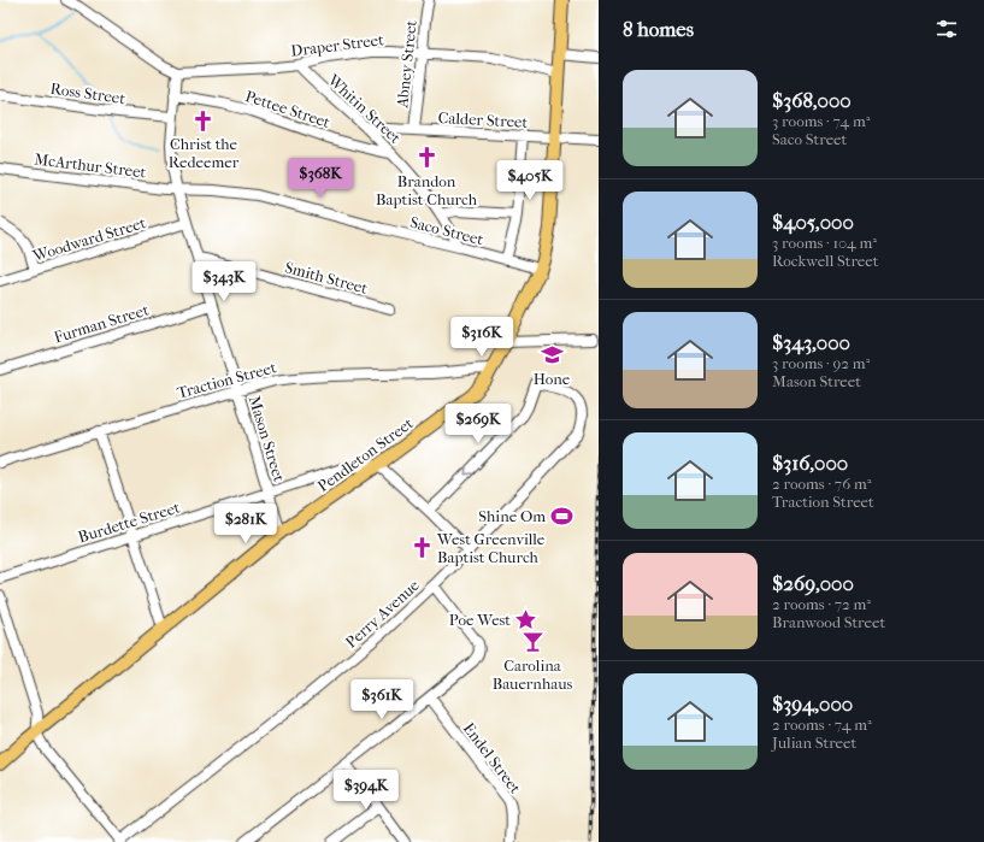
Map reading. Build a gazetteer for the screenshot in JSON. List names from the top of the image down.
{
  "streets": {
    "main road": ["Pendleton Street"],
    "street": [
      "Draper Street",
      "Abney Street",
      "Ross Street",
      "Pettee Street",
      "Whitin Street",
      "Calder Street",
      "McArthur Street",
      "Saco Street",
      "Woodward Street",
      "Smith Street",
      "Furman Street",
      "Traction Street",
      "Mason Street",
      "Burdette Street",
      "Perry Avenue",
      "Endel Street"
    ]
  },
  "crossings": [
    ["Draper Street", "Abney Street"],
    ["Draper Street", "Whitin Street"],
    ["Draper Street", "Mason Street"],
    ["Draper Street", "Pendleton Street"],
    ["Abney Street", "Calder Street"],
    ["Ross Street", "Mason Street"],
    ["Pettee Street", "Whitin Street"],
    ["Pettee Street", "Mason Street"],
    ["Whitin Street", "Calder Street"],
    ["Whitin Street", "Saco Street"],
    ["Calder Street", "Pendleton Street"],
    ["McArthur Street", "Saco Street"],
    ["McArthur Street", "Mason Street"],
    ["Saco Street", "Mason Street"],
    ["Saco Street", "Pendleton Street"],
    ["Woodward Street", "Mason Street"],
    ["Smith Street", "Mason Street"],
    ["Furman Street", "Mason Street"],
    ["Traction Street", "Mason Street"],
    ["Traction Street", "Pendleton Street"],
    ["Mason Street", "Pendleton Street"],
    ["Mason Street", "Burdette Street"],
    ["Pendleton Street", "Burdette Street"]
  ],
  "places": {
    "church": ["Christ the Redeemer", "Brandon Baptist Church", "West Greenville Baptist Church"],
    "school or university": ["Hone"],
    "sports": ["Shine Om"],
    "place": ["Poe West"],
    "bar": ["Carolina Bauernhaus"]
  },
  "page": {
    "heading": "8 homes",
    "list": [
      {
        "name": "$368,000",
        "note": "3 rooms · 74 m² · Saco Street"
      },
      {
        "name": "$405,000",
        "note": "3 rooms · 104 m² · Rockwell Street"
      },
      {
        "name": "$343,000",
        "note": "3 rooms · 92 m² · Mason Street"
      },
      {
        "name": "$316,000",
        "note": "2 rooms · 76 m² · Traction Street"
      },
      {
        "name": "$269,000",
        "note": "2 rooms · 72 m² · Branwood Street"
      },
      {
        "name": "$394,000",
        "note": "2 rooms · 74 m² · Julian Street"
      }
    ],
    "price": [
      "$368K",
      "$405K",
      "$343K",
      "$316K",
      "$269K",
      "$281K",
      "$361K",
      "$394K"
    ]
  }
}
